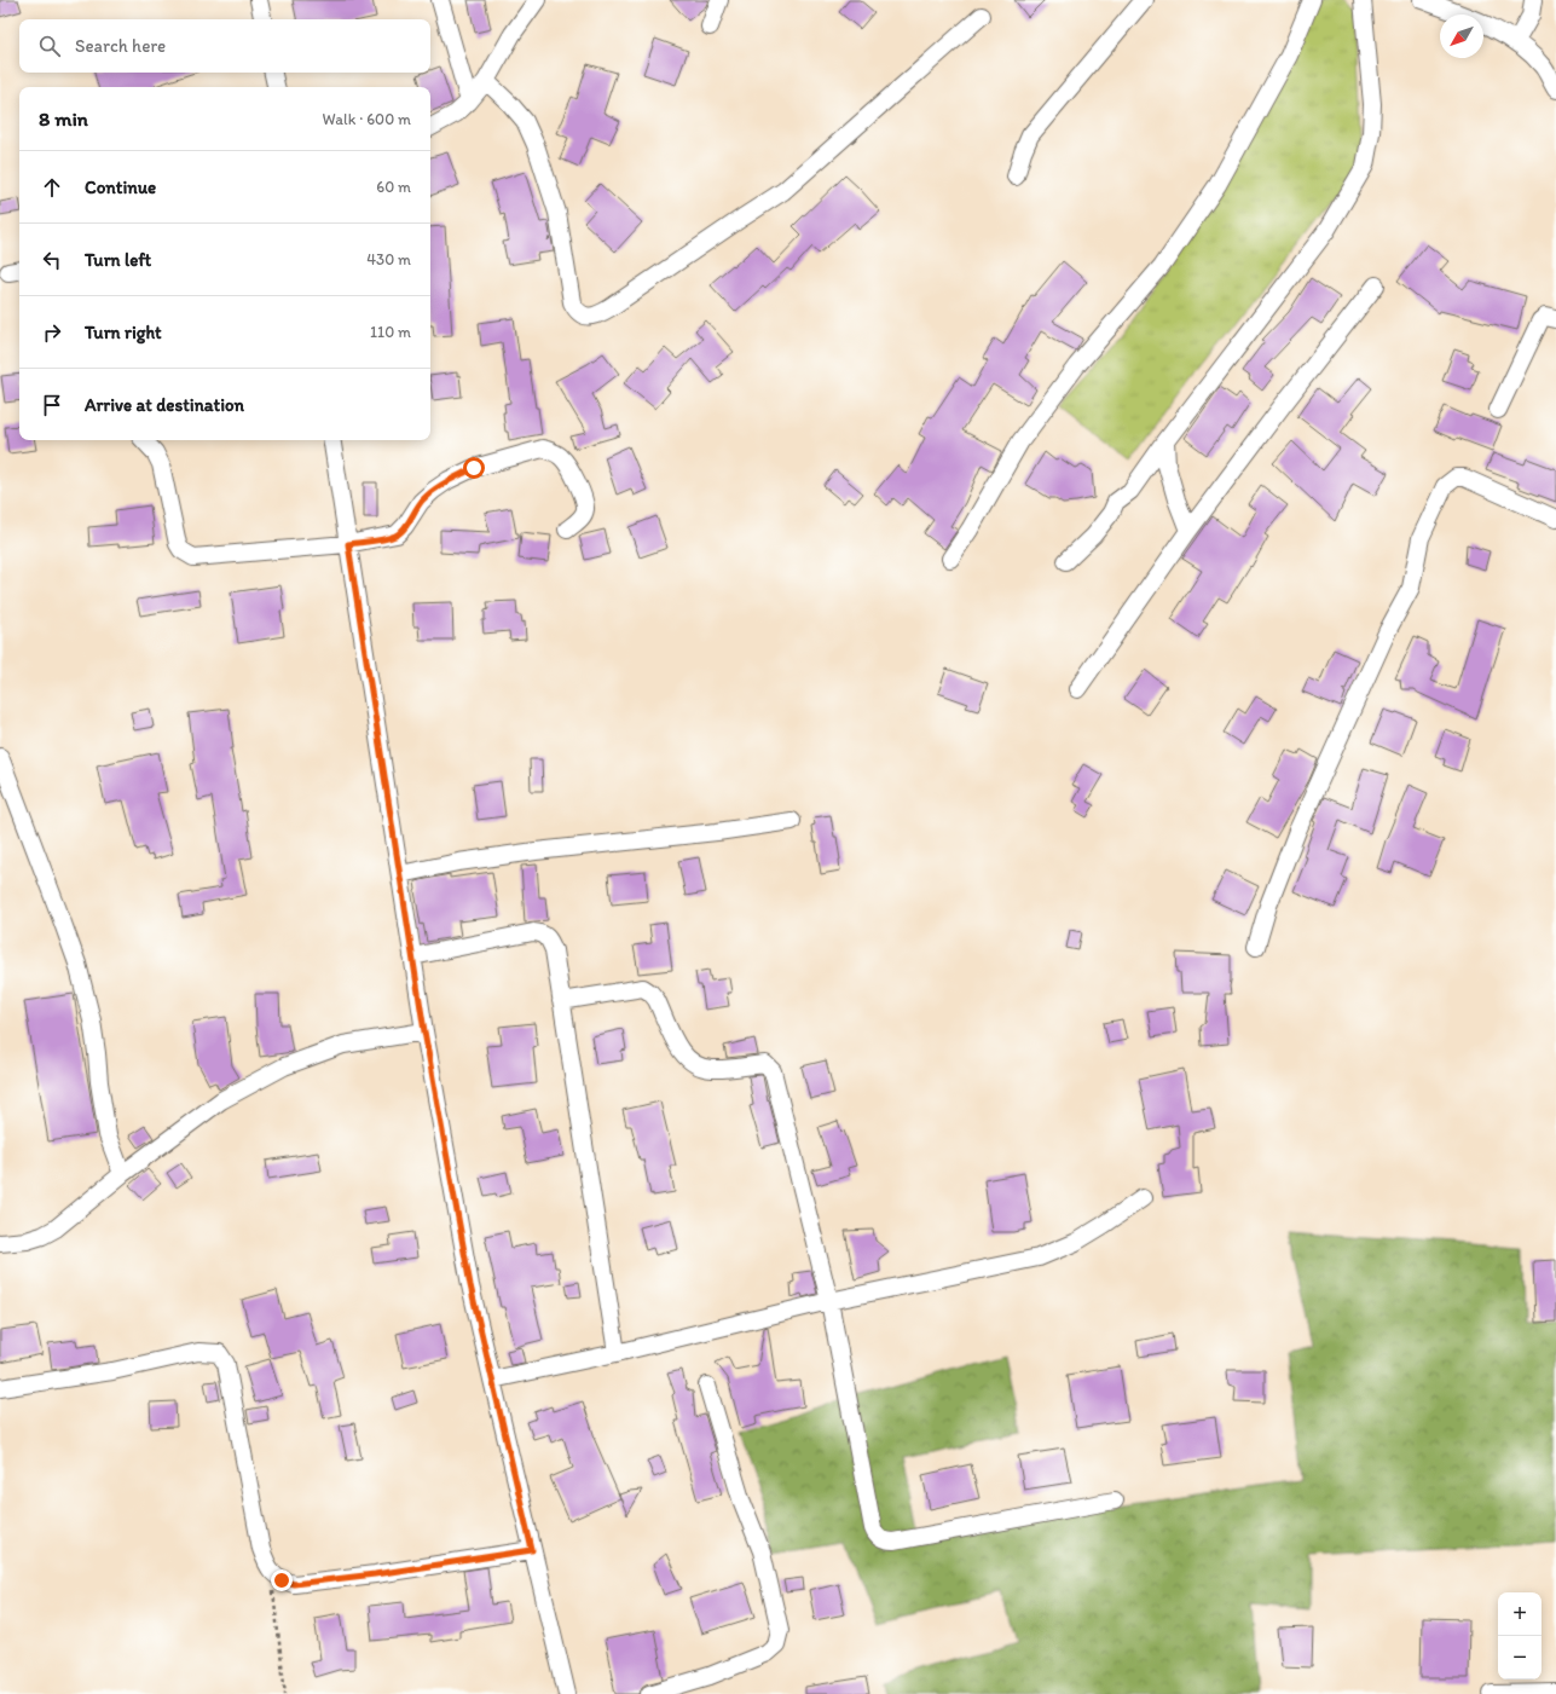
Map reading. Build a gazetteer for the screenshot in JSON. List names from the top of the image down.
{
  "north": "bottom left",
  "page": {
    "search": "Search here",
    "heading": ["8 min", "Walk · 600 m"],
    "list": [
      ["Continue", "60 m"],
      ["Turn left", "430 m"],
      ["Turn right", "110 m"],
      "Arrive at destination"
    ],
    "map_buttons": ["+", "−"]
  }
}
